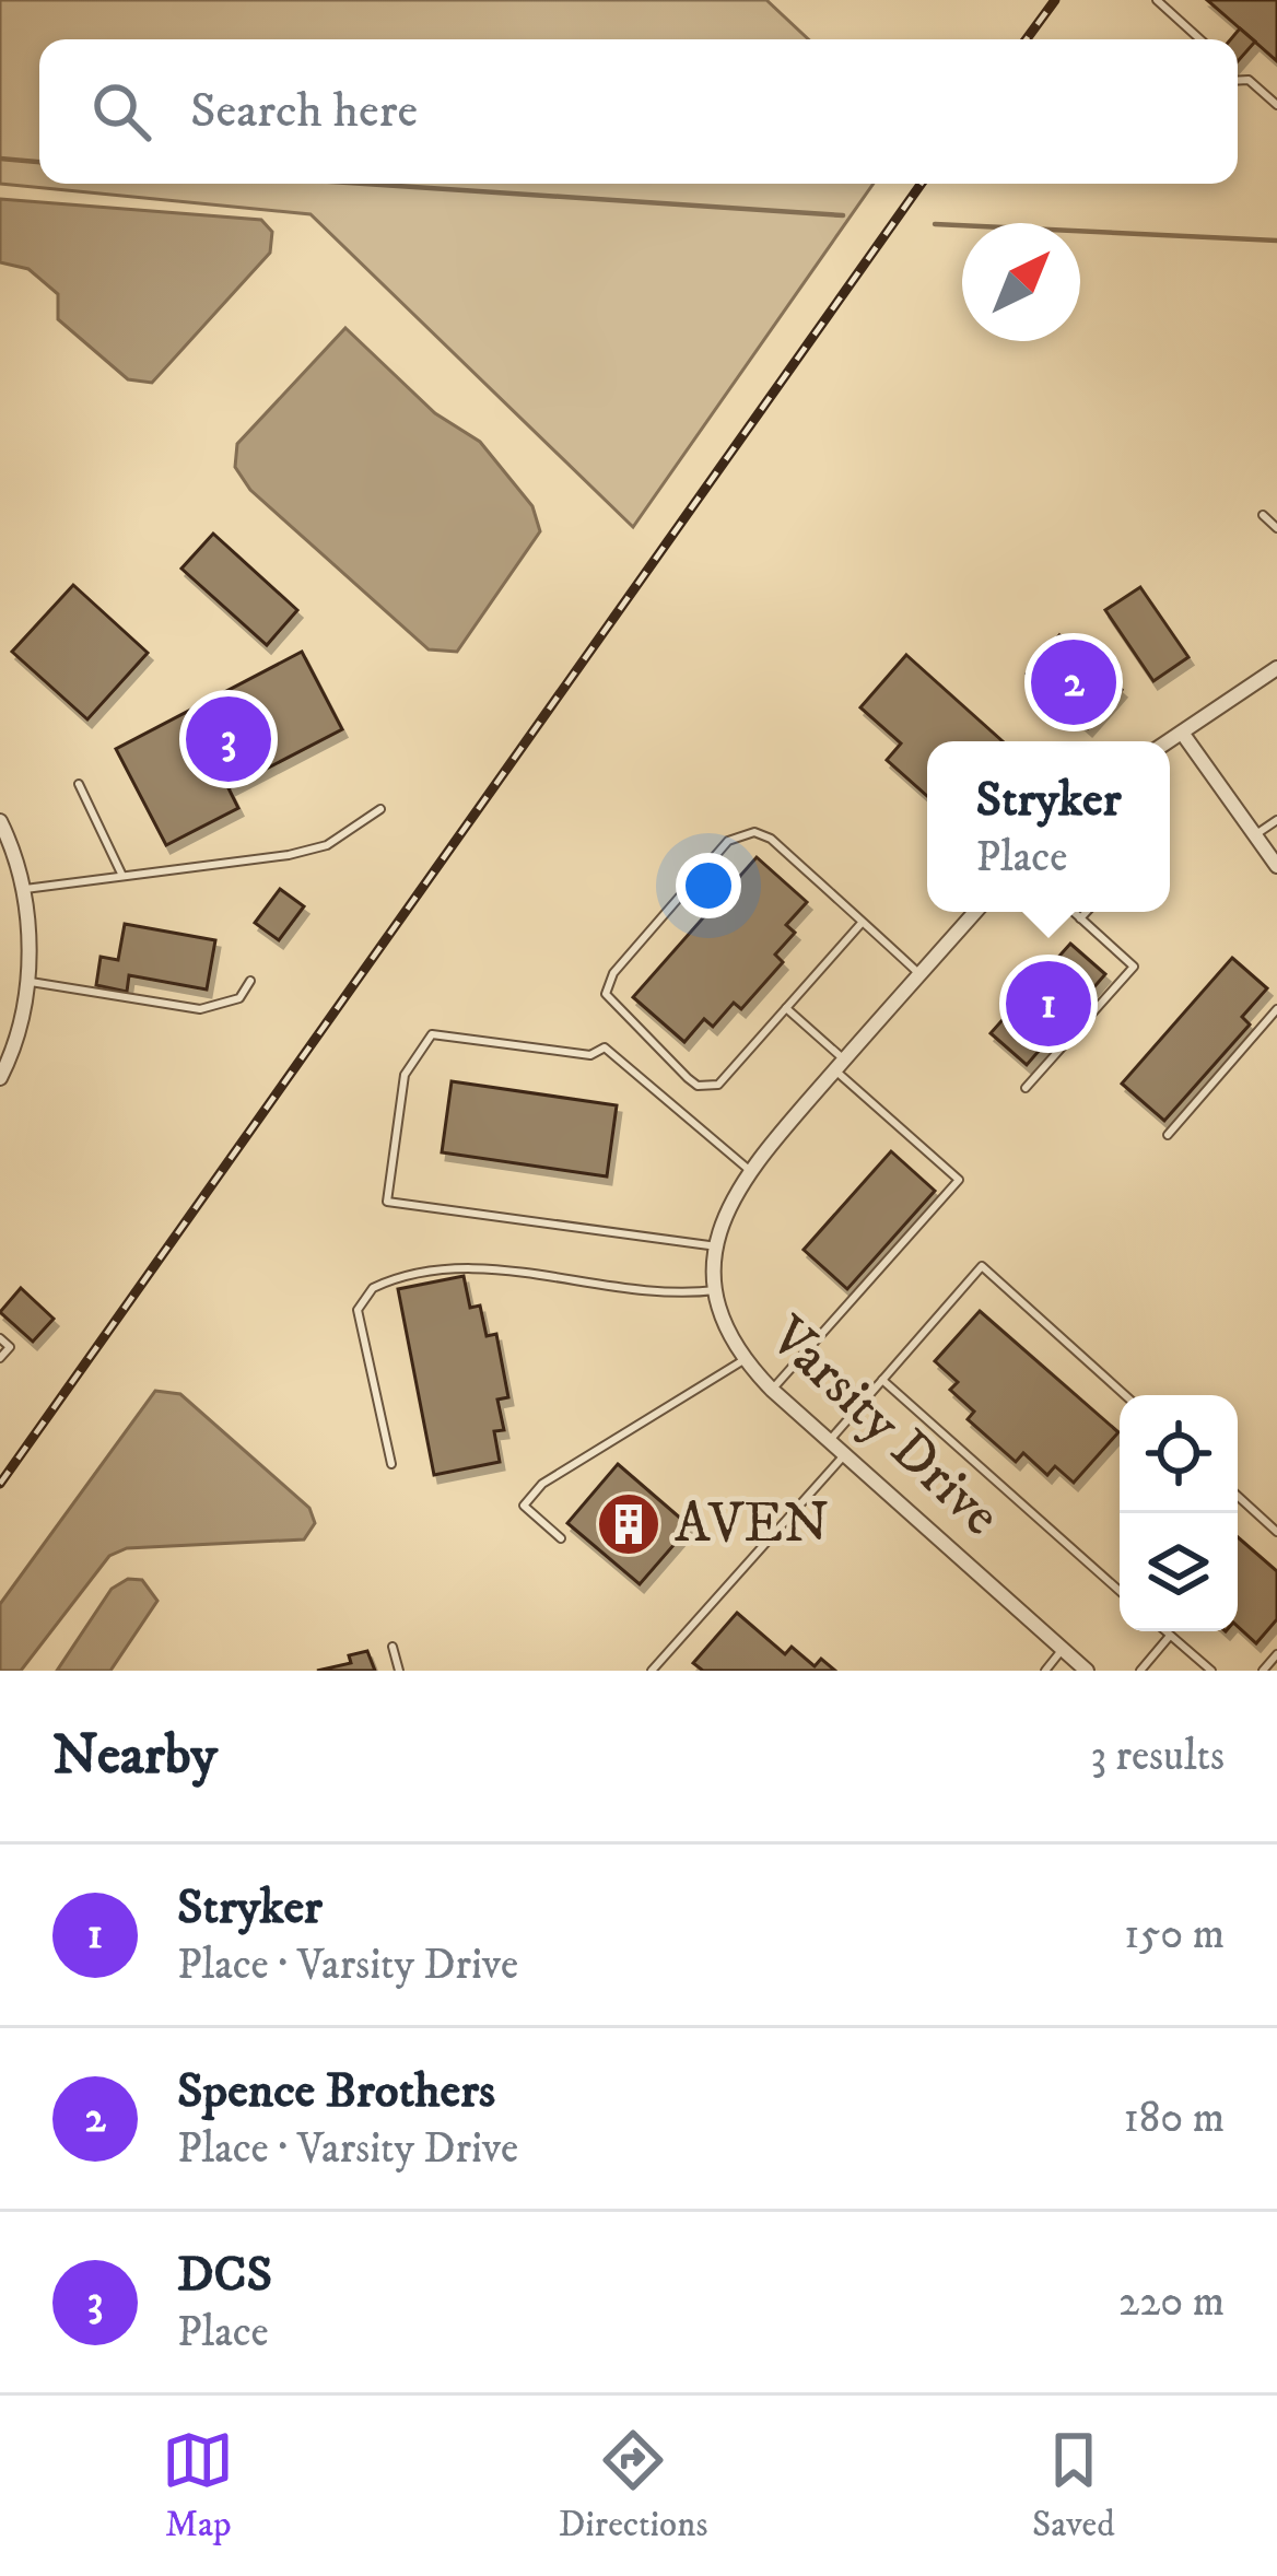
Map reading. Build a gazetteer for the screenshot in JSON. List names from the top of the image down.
{
  "streets": {
    "street": ["Varsity Drive"]
  },
  "places": {
    "building": ["AVEN"]
  },
  "north": "top right",
  "page": {
    "search": "Search here",
    "pins": ["2", "3", "1"],
    "popup": ["Stryker", "Place"],
    "heading": ["Nearby", "3 results"],
    "list": [
      {
        "mark": "1",
        "name": "Stryker",
        "note": "Place · Varsity Drive",
        "value": "150 m"
      },
      {
        "mark": "2",
        "name": "Spence Brothers",
        "note": "Place · Varsity Drive",
        "value": "180 m"
      },
      {
        "mark": "3",
        "name": "DCS",
        "note": "Place",
        "value": "220 m"
      }
    ],
    "nav": ["Map", "Directions", "Saved"]
  }
}
